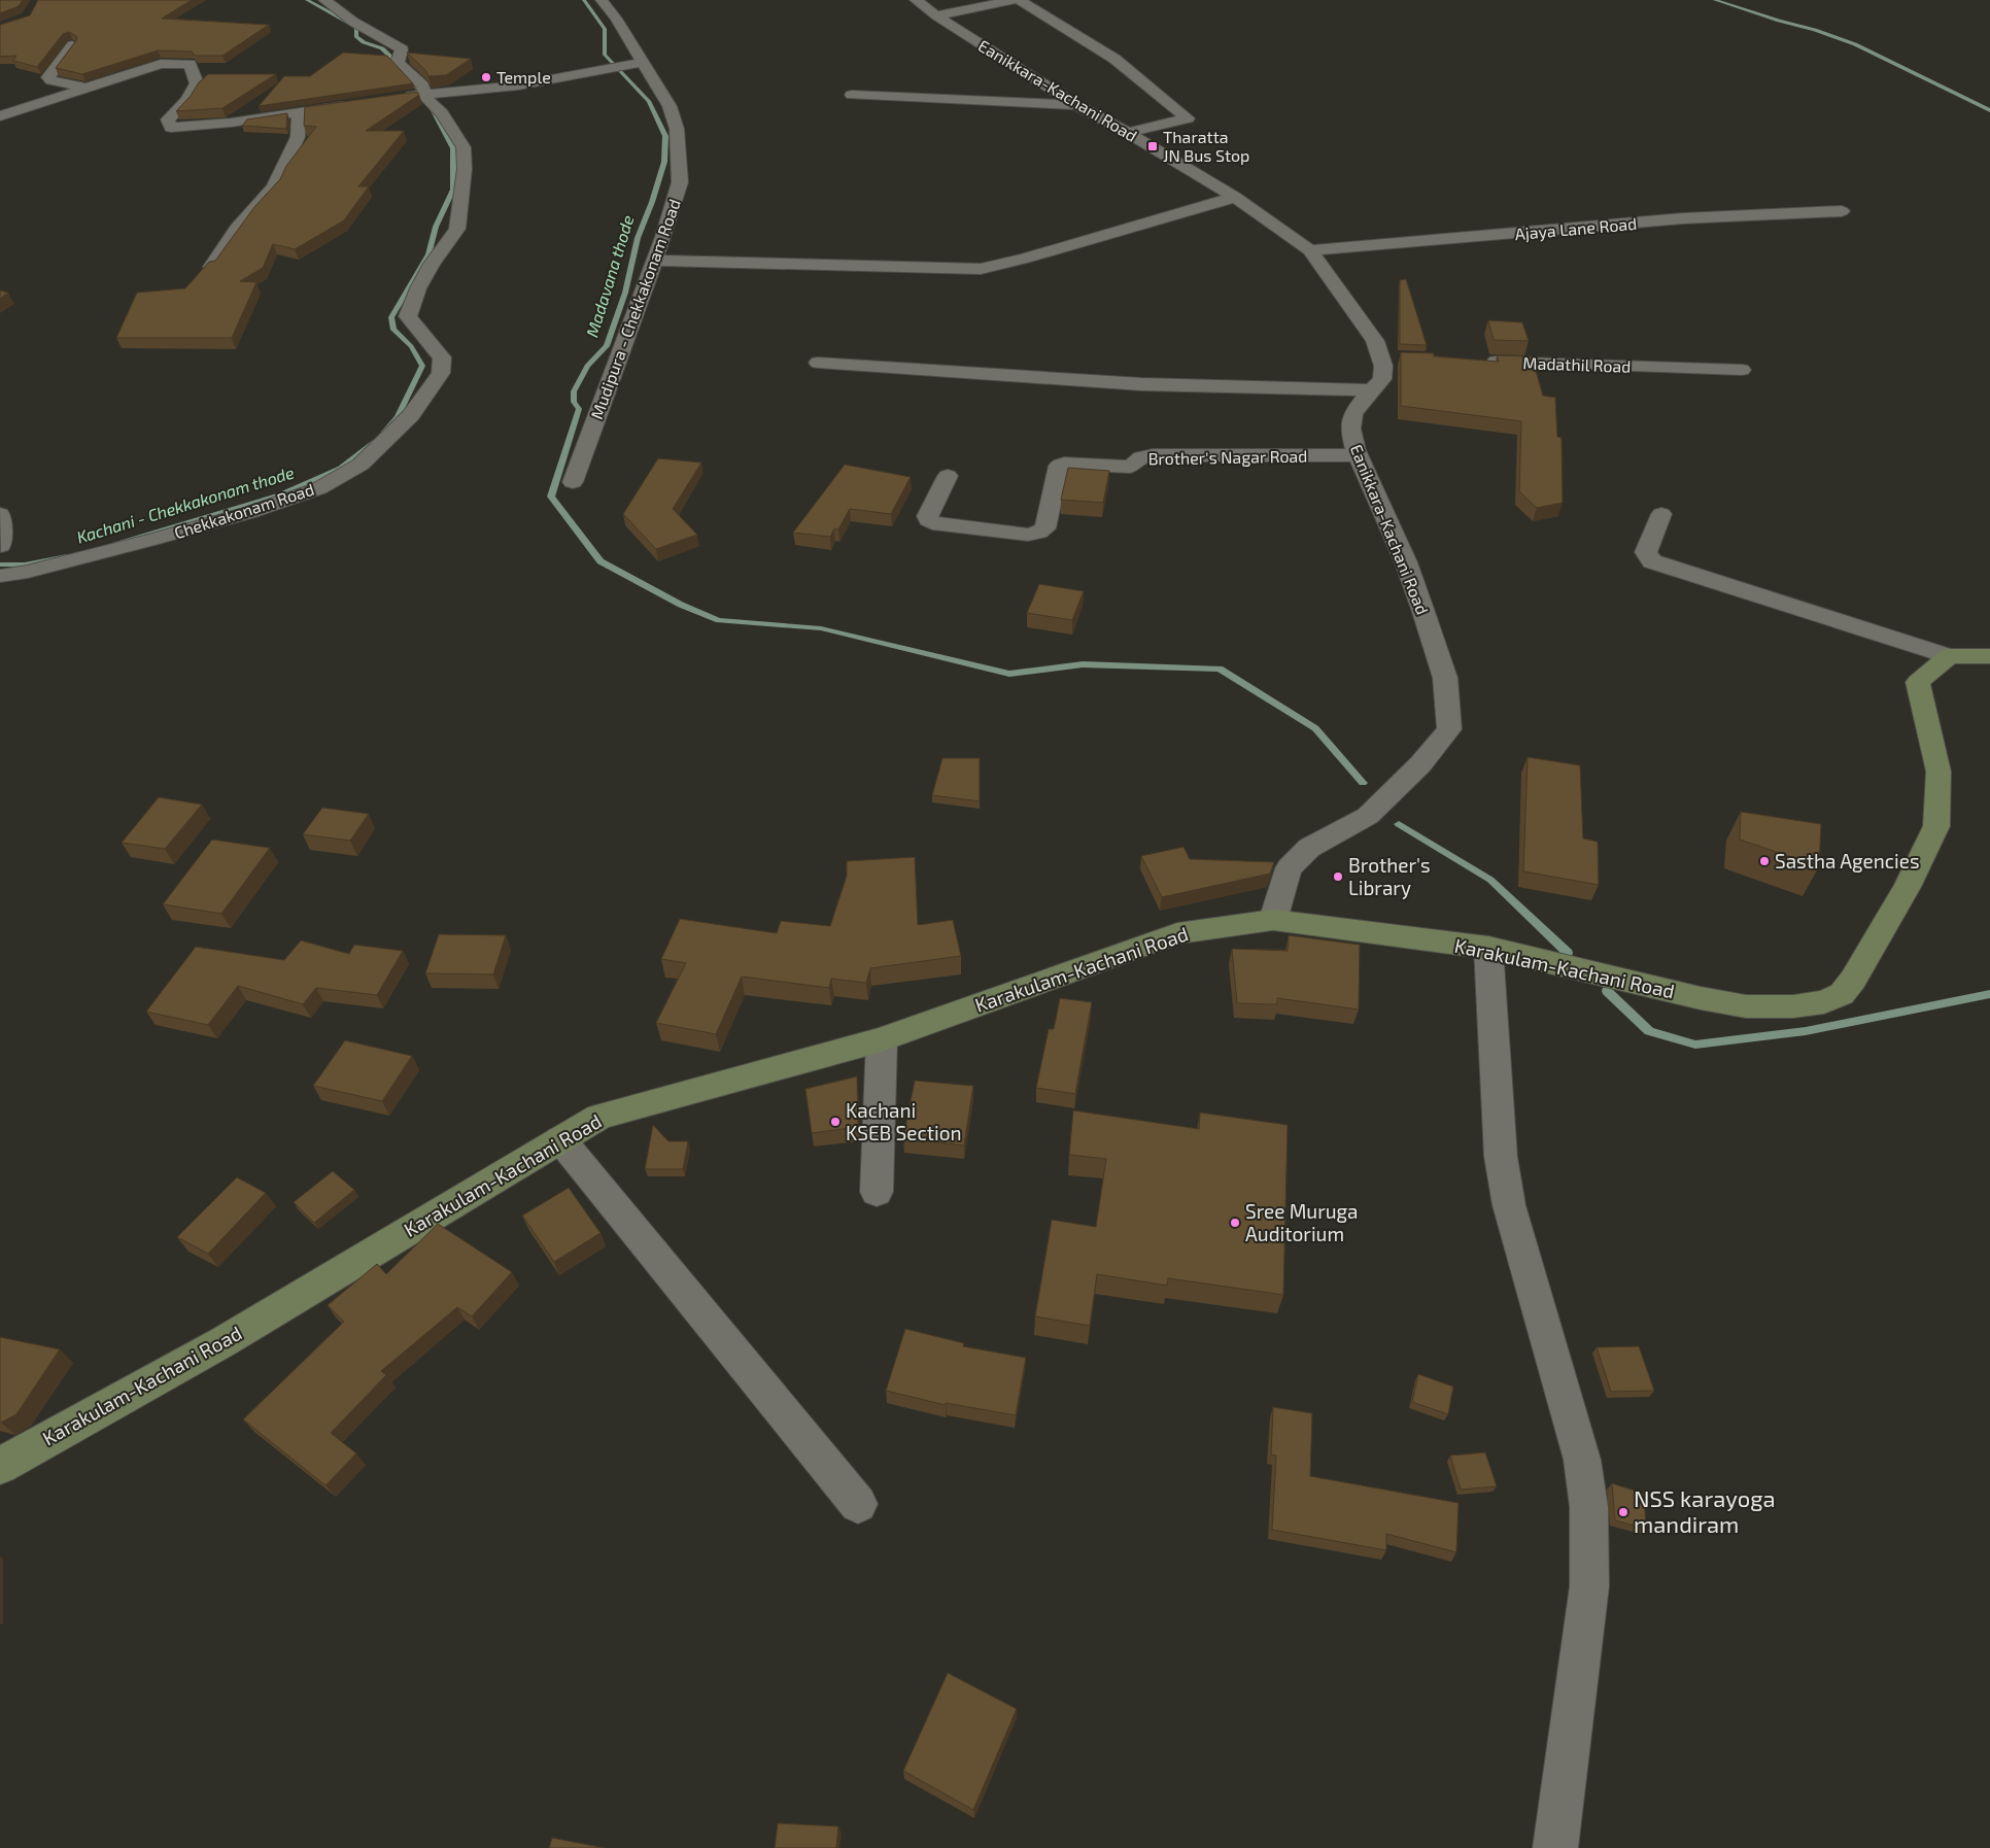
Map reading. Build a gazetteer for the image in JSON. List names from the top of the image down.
{
  "streets": {
    "main road": ["Karakulam-Kachani Road"],
    "street": [
      "Eanikkara-Kachani Road",
      "Ajaya Lane Road",
      "Mudipura - Chekkakonam Road",
      "Madathil Road",
      "Brother's Nagar Road",
      "Chekkakonam Road"
    ]
  },
  "crossings": [
    ["Eanikkara-Kachani Road", "Ajaya Lane Road"],
    ["Eanikkara-Kachani Road", "Brother's Nagar Road"],
    ["Eanikkara-Kachani Road", "Karakulam-Kachani Road"]
  ],
  "water": ["Madavana thode", "Kachani - Chekkakonam thode"],
  "places": {
    "other": [
      "Temple",
      "Sastha Agencies",
      "Brother's Library",
      "Kachani KSEB Section",
      "Sree Muruga Auditorium",
      "NSS karayoga mandiram"
    ],
    "transit": ["Tharatta JN Bus Stop"]
  }
}
